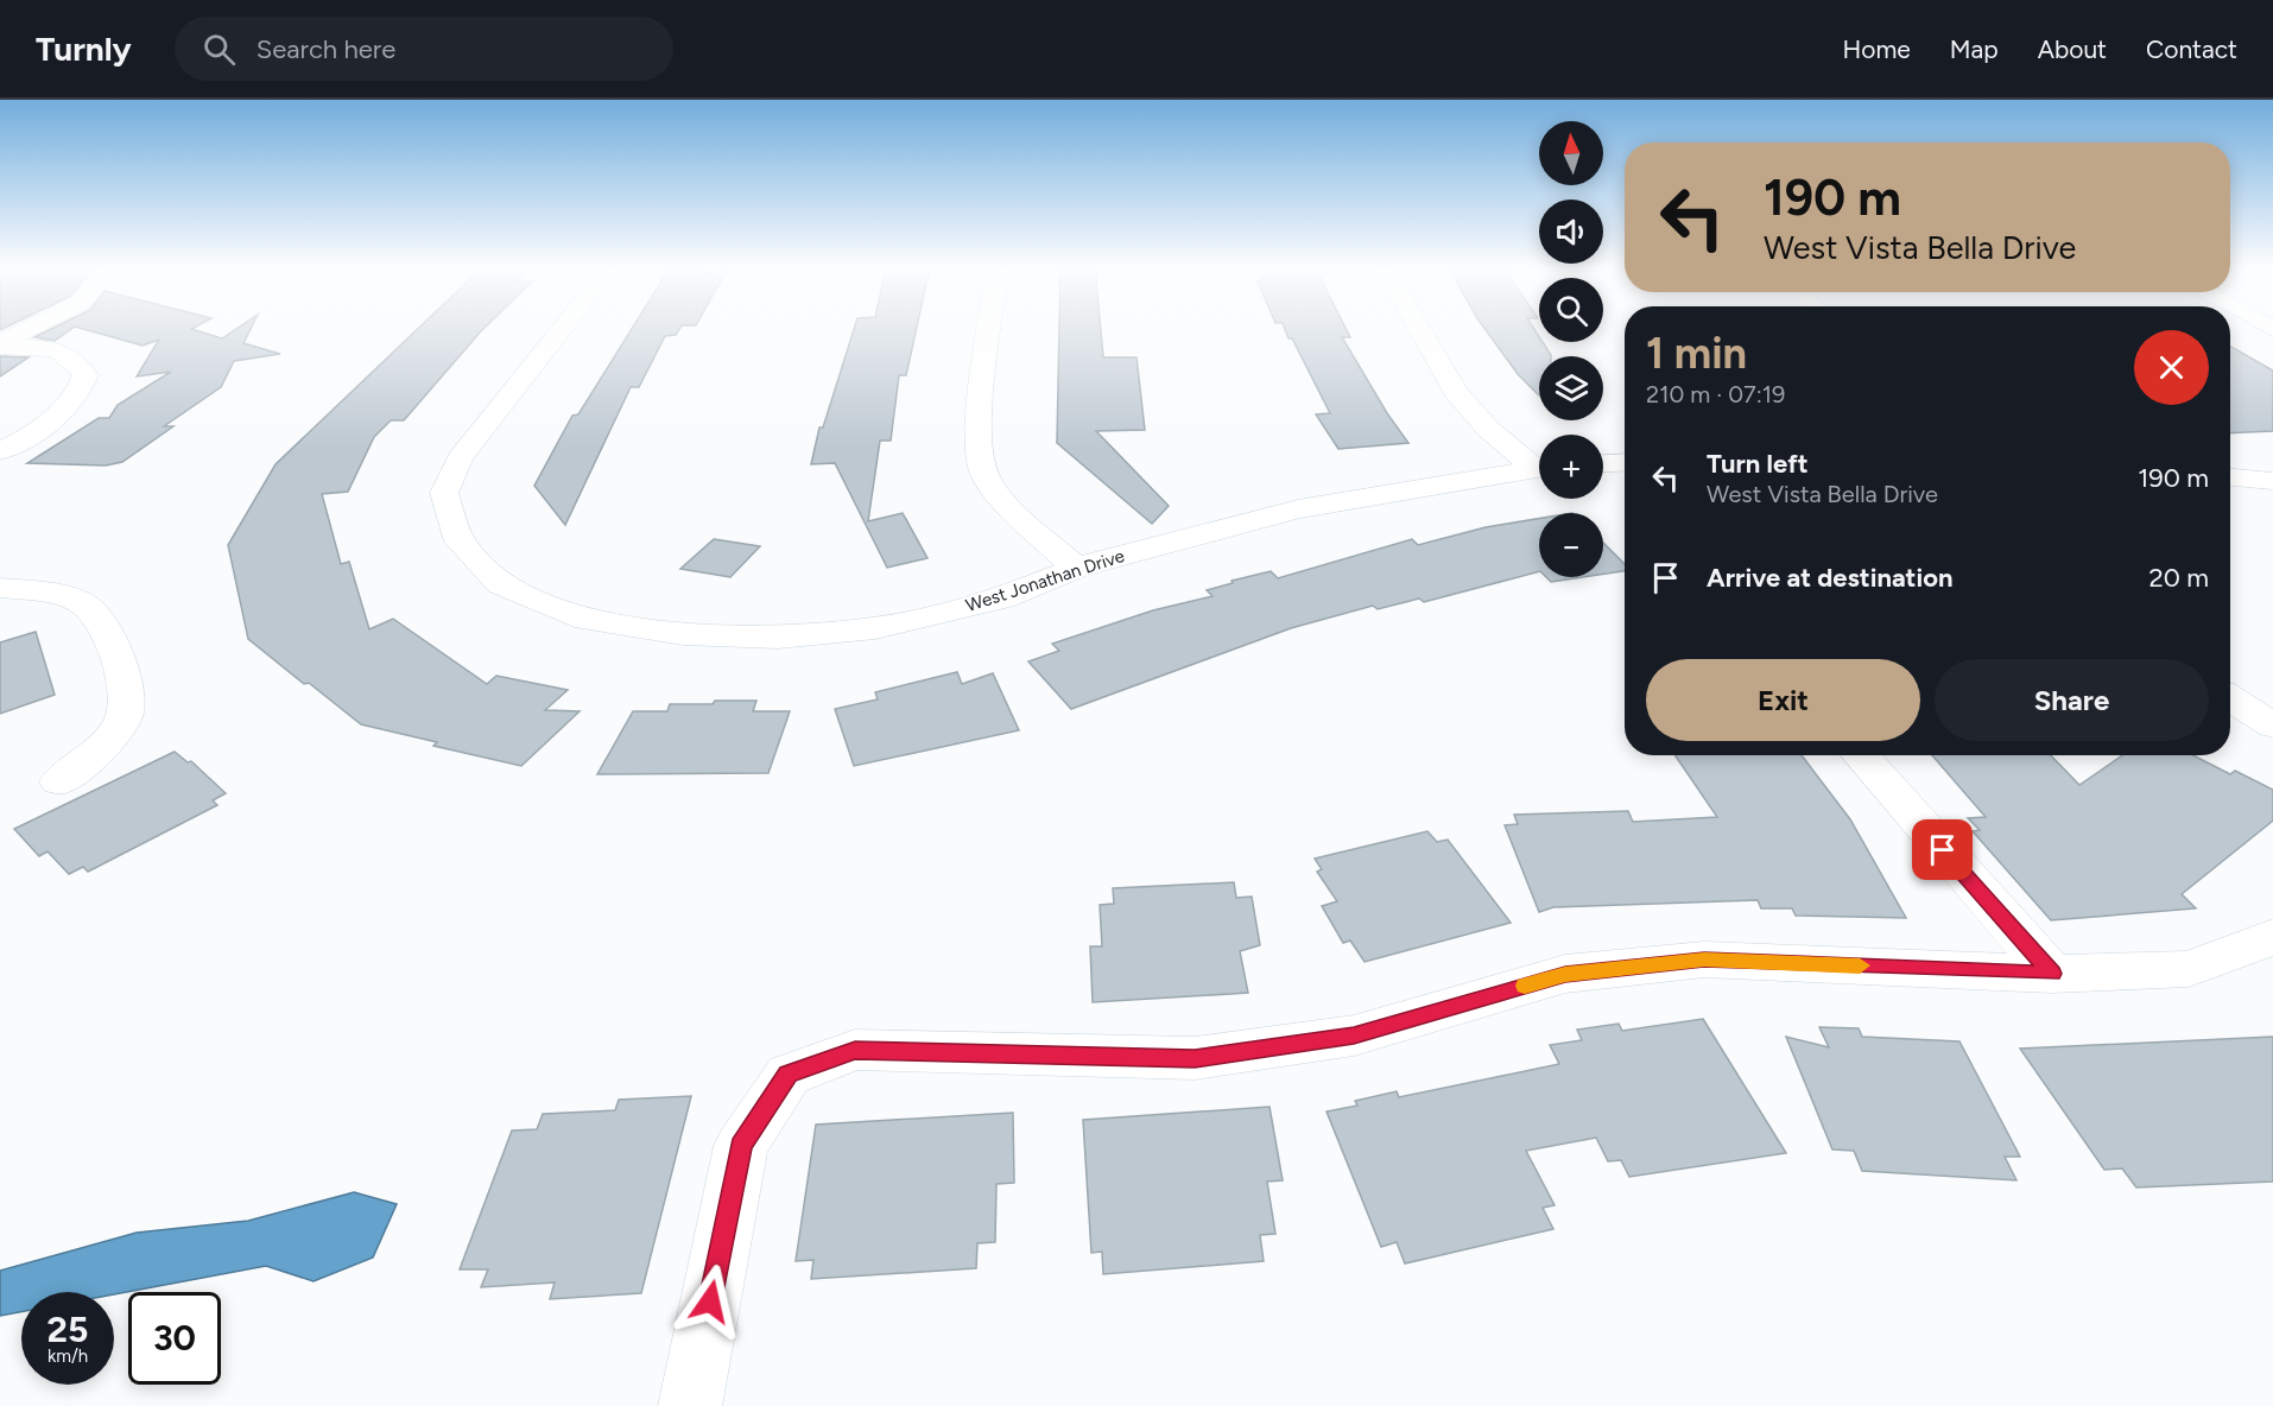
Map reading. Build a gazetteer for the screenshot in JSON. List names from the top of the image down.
{
  "streets": {
    "street": ["West Jonathan Drive"]
  },
  "north": "top",
  "page": {
    "header": "Turnly",
    "search": "Search here",
    "nav": [
      "Home",
      "Map",
      "About",
      "Contact"
    ],
    "map_buttons": ["+", "−"],
    "turn": ["190 m", "West Vista Bella Drive"],
    "heading": ["1 min", "210 m · 07:19"],
    "list": [
      {
        "name": "Turn left",
        "note": "West Vista Bella Drive",
        "value": "190 m"
      },
      {
        "name": "Arrive at destination",
        "value": "20 m"
      }
    ],
    "buttons": ["Exit", "Share"],
    "speed": "25 km/h",
    "limit": "30"
  }
}
